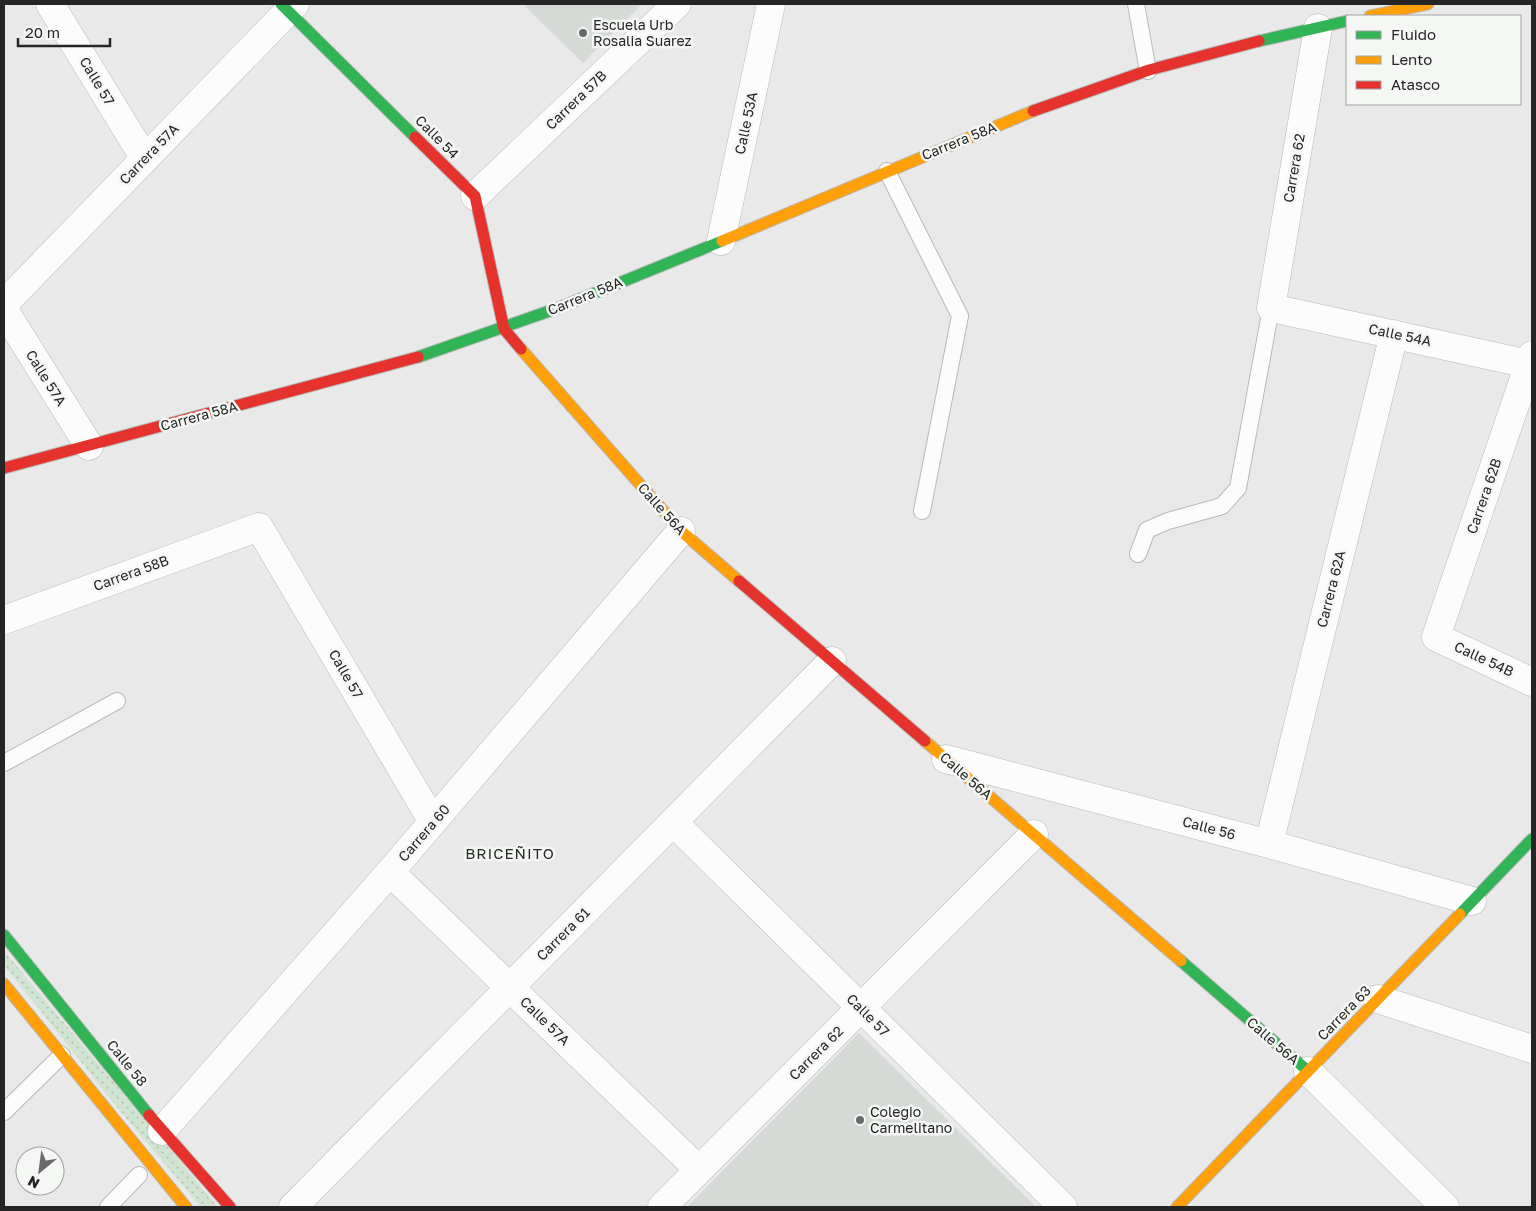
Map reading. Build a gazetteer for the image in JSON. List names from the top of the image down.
{
  "streets": {
    "street": [
      "Calle 57",
      "Carrera 57B",
      "Calle 53A",
      "Calle 54",
      "Carrera 58A",
      "Carrera 57A",
      "Carrera 62",
      "Calle 54A",
      "Calle 57A",
      "Carrera 62B",
      "Calle 56A",
      "Carrera 58B",
      "Carrera 62A",
      "Calle 54B",
      "Calle 56",
      "Carrera 60",
      "Carrera 61",
      "Carrera 63",
      "Calle 58"
    ]
  },
  "crossings": [
    ["Calle 57", "Carrera 57A"],
    ["Calle 57", "Carrera 62"],
    ["Calle 57", "Carrera 58B"],
    ["Calle 57", "Carrera 60"],
    ["Calle 57", "Carrera 61"],
    ["Carrera 57B", "Calle 54"],
    ["Calle 53A", "Carrera 58A"],
    ["Calle 54", "Carrera 57A"],
    ["Carrera 58A", "Carrera 62"],
    ["Carrera 58A", "Calle 57A"],
    ["Carrera 58A", "Calle 56A"],
    ["Carrera 62", "Calle 54A"],
    ["Carrera 62", "Calle 57A"],
    ["Carrera 62", "Calle 56A"],
    ["Calle 54A", "Carrera 62B"],
    ["Calle 54A", "Carrera 62A"],
    ["Calle 57A", "Carrera 60"],
    ["Calle 57A", "Carrera 61"],
    ["Carrera 62B", "Calle 54B"],
    ["Calle 56A", "Calle 56"],
    ["Calle 56A", "Carrera 60"],
    ["Calle 56A", "Carrera 61"],
    ["Calle 56A", "Carrera 63"],
    ["Carrera 62A", "Calle 56"],
    ["Calle 56", "Carrera 63"],
    ["Carrera 60", "Calle 58"]
  ],
  "districts": ["BRICEÑITO"],
  "places": ["Escuela Urb Rosalia Suarez", "Colegio Carmelitano"],
  "legend": ["Fluido", "Lento", "Atasco"],
  "scale_bar": "20 m",
  "north": "bottom left"
}
